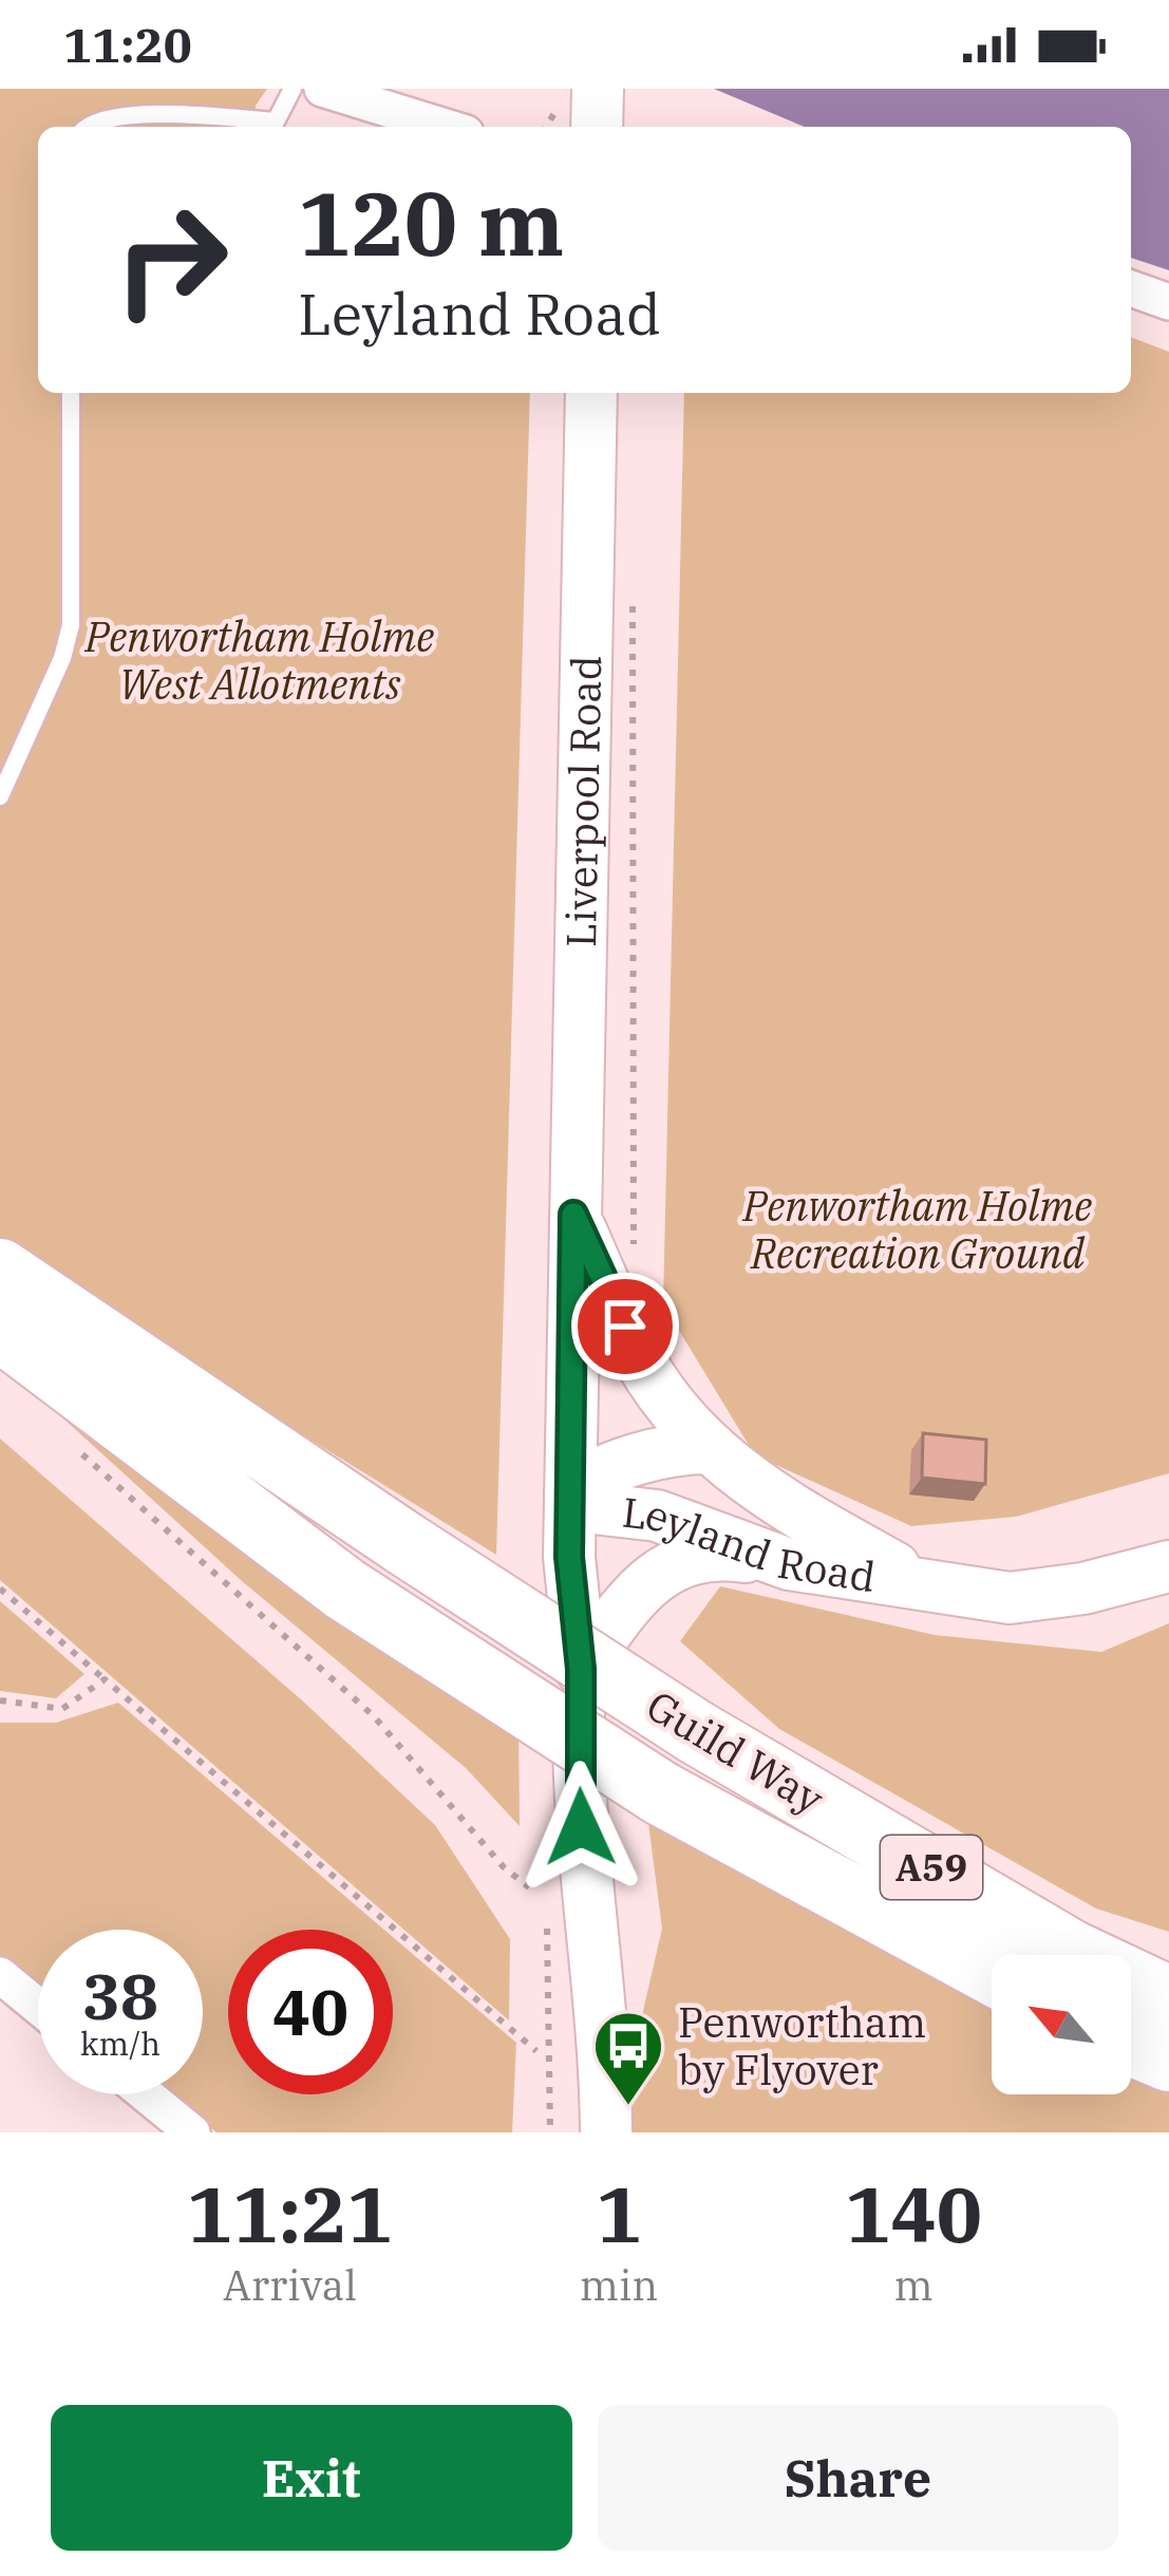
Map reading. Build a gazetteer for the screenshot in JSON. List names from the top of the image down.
{
  "streets": {
    "highway": ["Guild Way", "A59"],
    "main road": ["Liverpool Road", "Leyland Road"]
  },
  "crossings": [
    ["Liverpool Road", "Leyland Road"]
  ],
  "parks": ["Penwortham Holme West Allotments", "Penwortham Holme Recreation Ground"],
  "places": {
    "bus stop": ["Penwortham by Flyover"]
  },
  "north": "top left",
  "page": {
    "status": "11:20",
    "turn": ["120 m", "Leyland Road"],
    "speed": "38 km/h",
    "limit": "40",
    "eta": [
      "11:21",
      "Arrival",
      "1",
      "min",
      "140",
      "m"
    ],
    "buttons": ["Exit", "Share"]
  }
}
